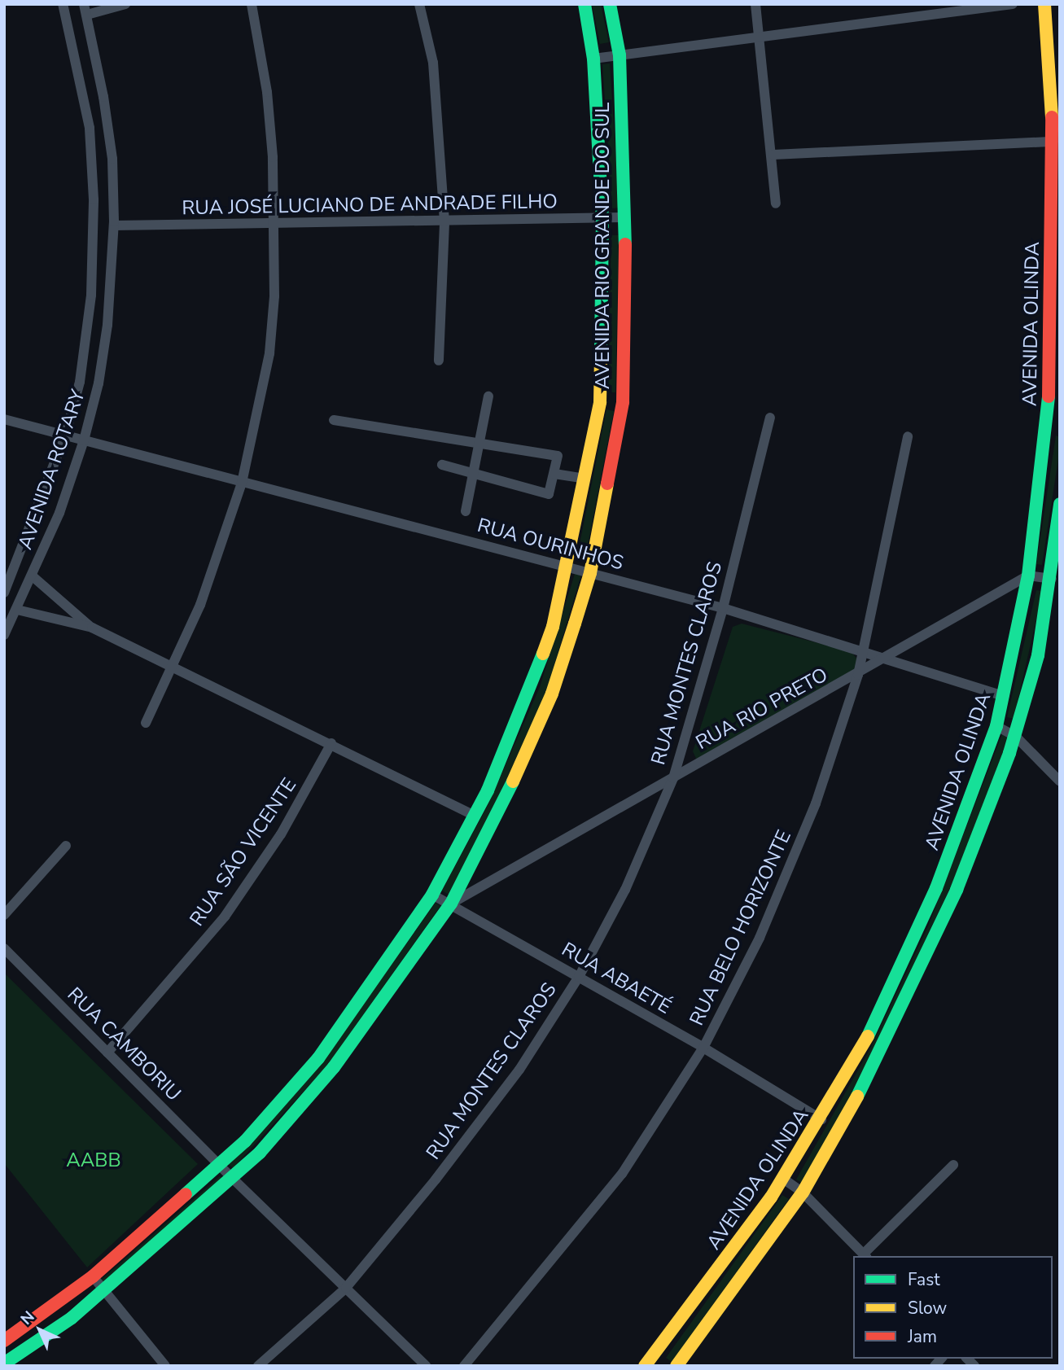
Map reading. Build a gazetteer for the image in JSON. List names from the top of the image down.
{
  "streets": {
    "street": [
      "RUA JOSÉ LUCIANO DE ANDRADE FILHO",
      "AVENIDA RIO GRANDE DO SUL",
      "AVENIDA OLINDA",
      "AVENIDA ROTARY",
      "RUA OURINHOS",
      "RUA MONTES CLAROS",
      "RUA RIO PRETO",
      "RUA SÃO VICENTE",
      "RUA BELO HORIZONTE",
      "RUA ABAETÉ",
      "RUA CAMBORIU"
    ]
  },
  "crossings": [
    ["RUA JOSÉ LUCIANO DE ANDRADE FILHO", "AVENIDA RIO GRANDE DO SUL"],
    ["RUA JOSÉ LUCIANO DE ANDRADE FILHO", "AVENIDA ROTARY"],
    ["AVENIDA RIO GRANDE DO SUL", "RUA OURINHOS"],
    ["AVENIDA RIO GRANDE DO SUL", "RUA RIO PRETO"],
    ["AVENIDA RIO GRANDE DO SUL", "RUA ABAETÉ"],
    ["AVENIDA RIO GRANDE DO SUL", "RUA CAMBORIU"],
    ["AVENIDA OLINDA", "RUA OURINHOS"],
    ["AVENIDA OLINDA", "RUA RIO PRETO"],
    ["AVENIDA OLINDA", "RUA ABAETÉ"],
    ["AVENIDA ROTARY", "RUA OURINHOS"],
    ["RUA OURINHOS", "RUA MONTES CLAROS"],
    ["RUA OURINHOS", "RUA RIO PRETO"],
    ["RUA OURINHOS", "RUA BELO HORIZONTE"],
    ["RUA MONTES CLAROS", "RUA RIO PRETO"],
    ["RUA MONTES CLAROS", "RUA ABAETÉ"],
    ["RUA RIO PRETO", "RUA BELO HORIZONTE"],
    ["RUA RIO PRETO", "RUA ABAETÉ"],
    ["RUA SÃO VICENTE", "RUA CAMBORIU"],
    ["RUA BELO HORIZONTE", "RUA ABAETÉ"]
  ],
  "parks": ["AABB"],
  "legend": ["Fast", "Slow", "Jam"],
  "north": "top left"
}
